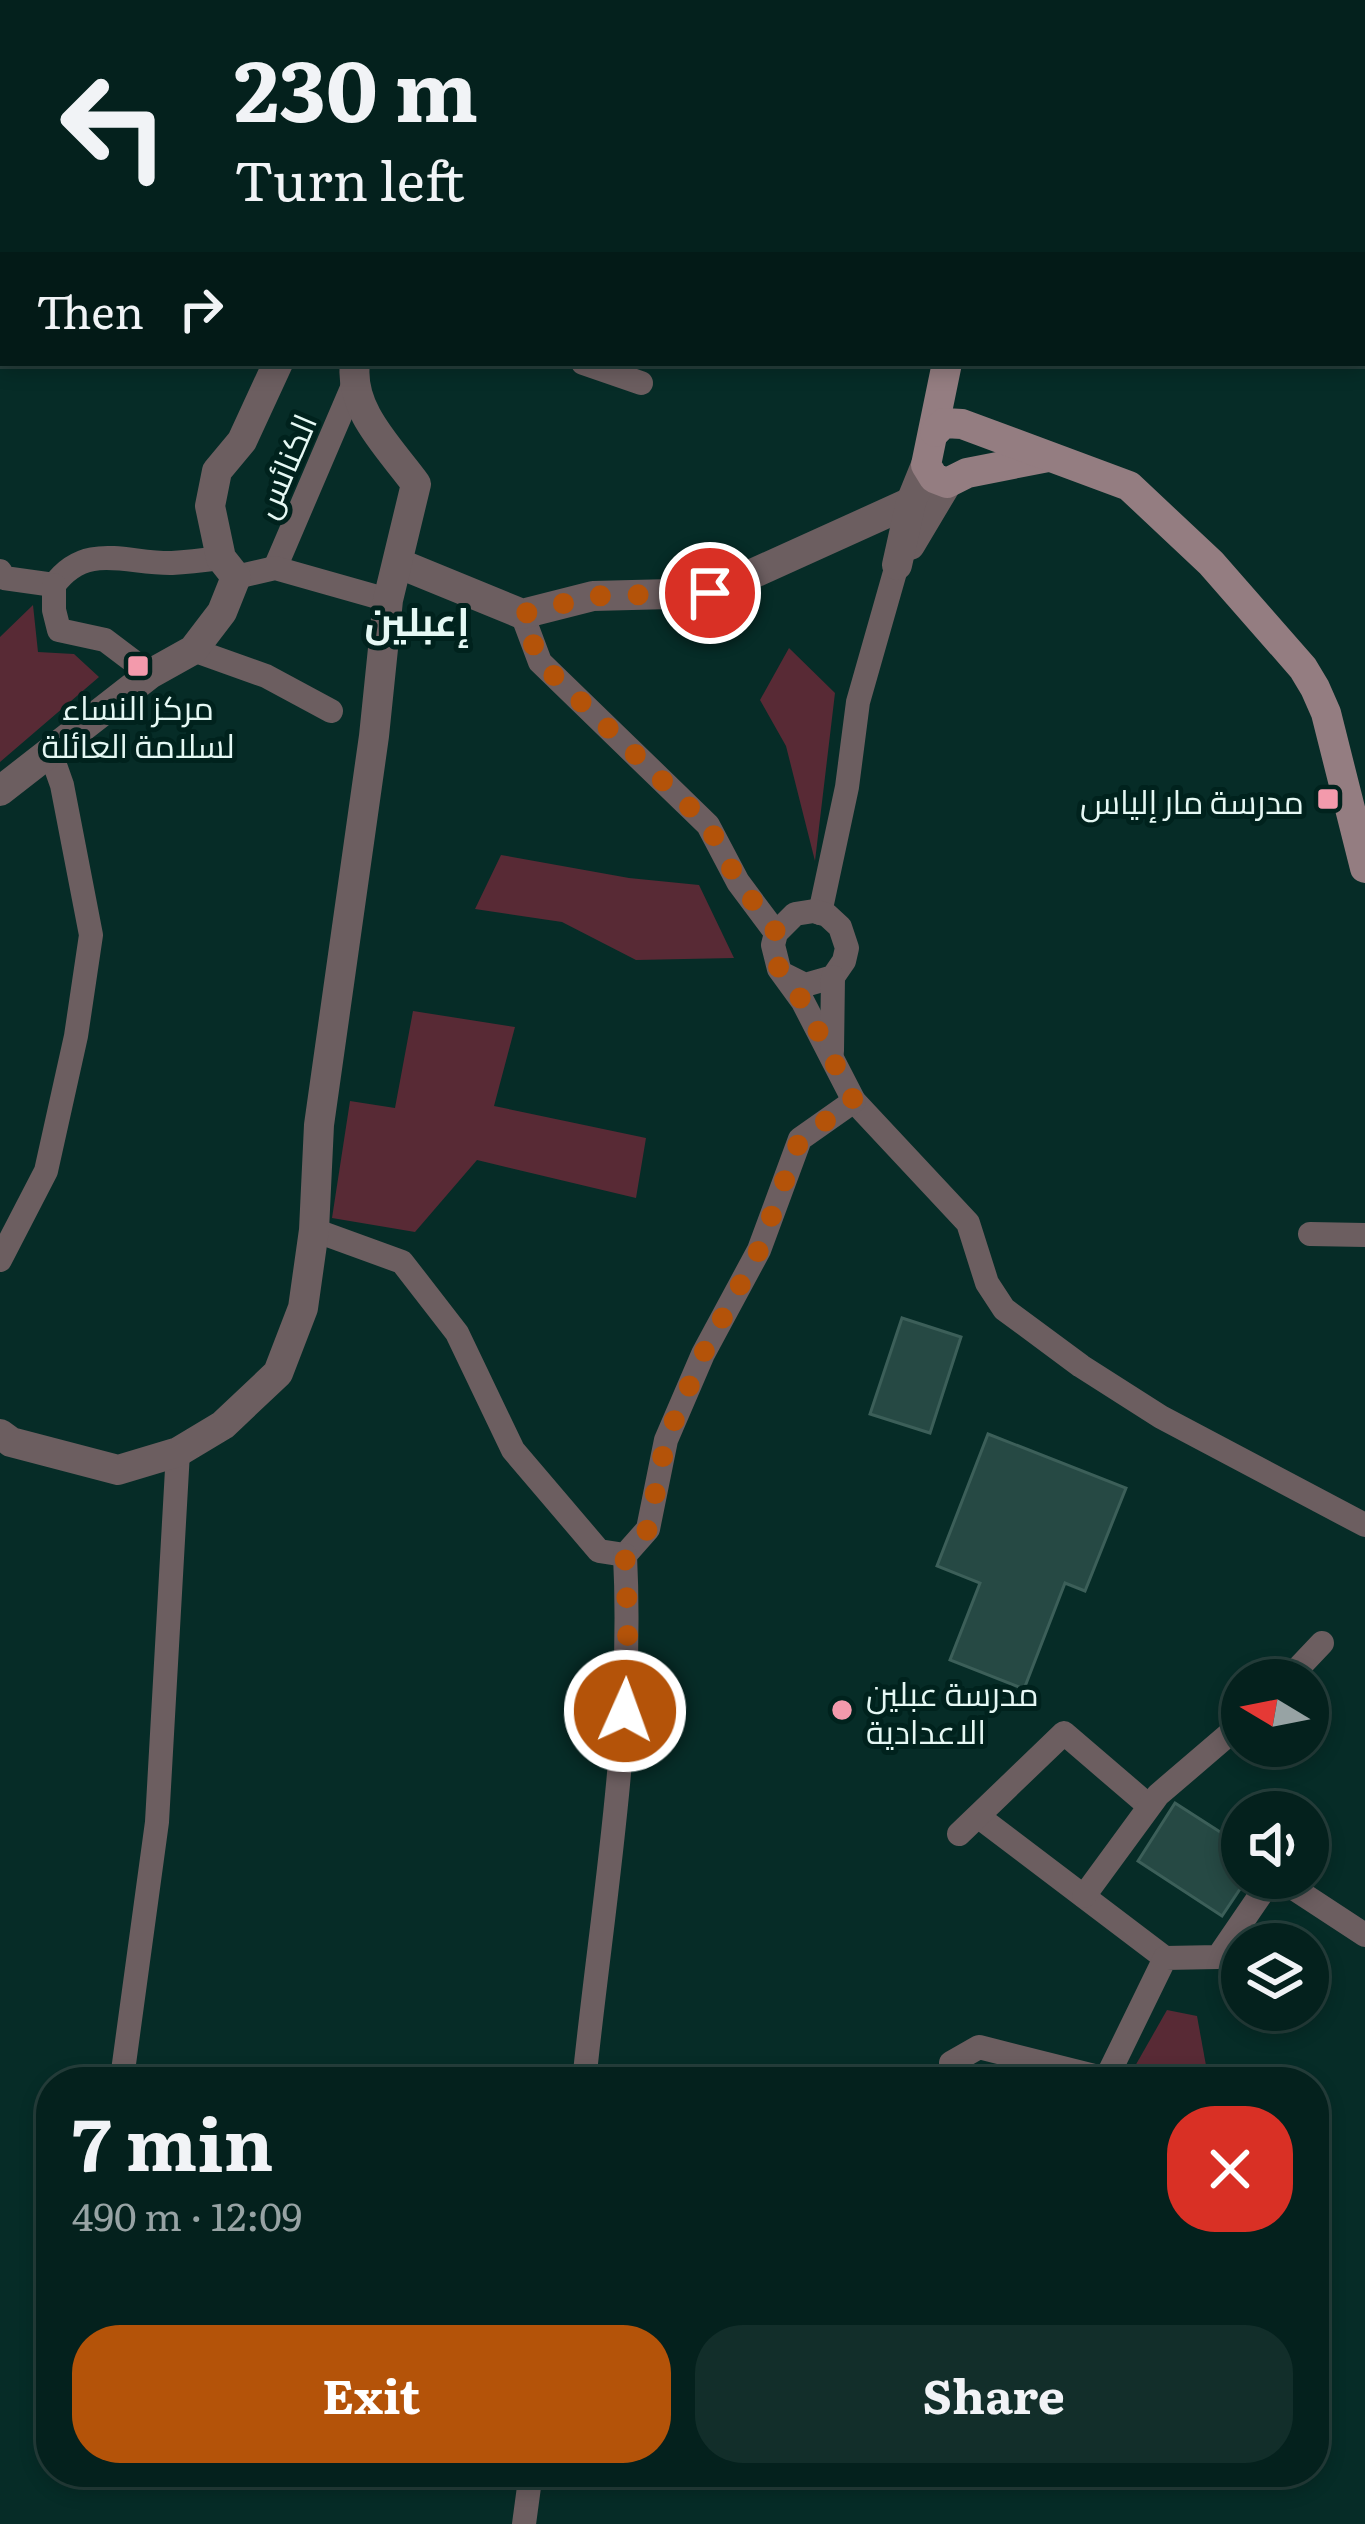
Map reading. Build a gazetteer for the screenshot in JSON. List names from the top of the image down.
{
  "streets": {
    "street": ["الكنائس"]
  },
  "districts": ["إعبلين"],
  "places": {
    "transit": ["مركز النساء لسلامة العائلة", "مدرسة مار إلياس"],
    "other": ["مدرسة عبلين الاعدادية"]
  },
  "north": "left",
  "page": {
    "turn": ["230 m", "Turn left"],
    "then": "Then",
    "heading": ["7 min", "490 m · 12:09"],
    "buttons": ["Exit", "Share"]
  }
}
